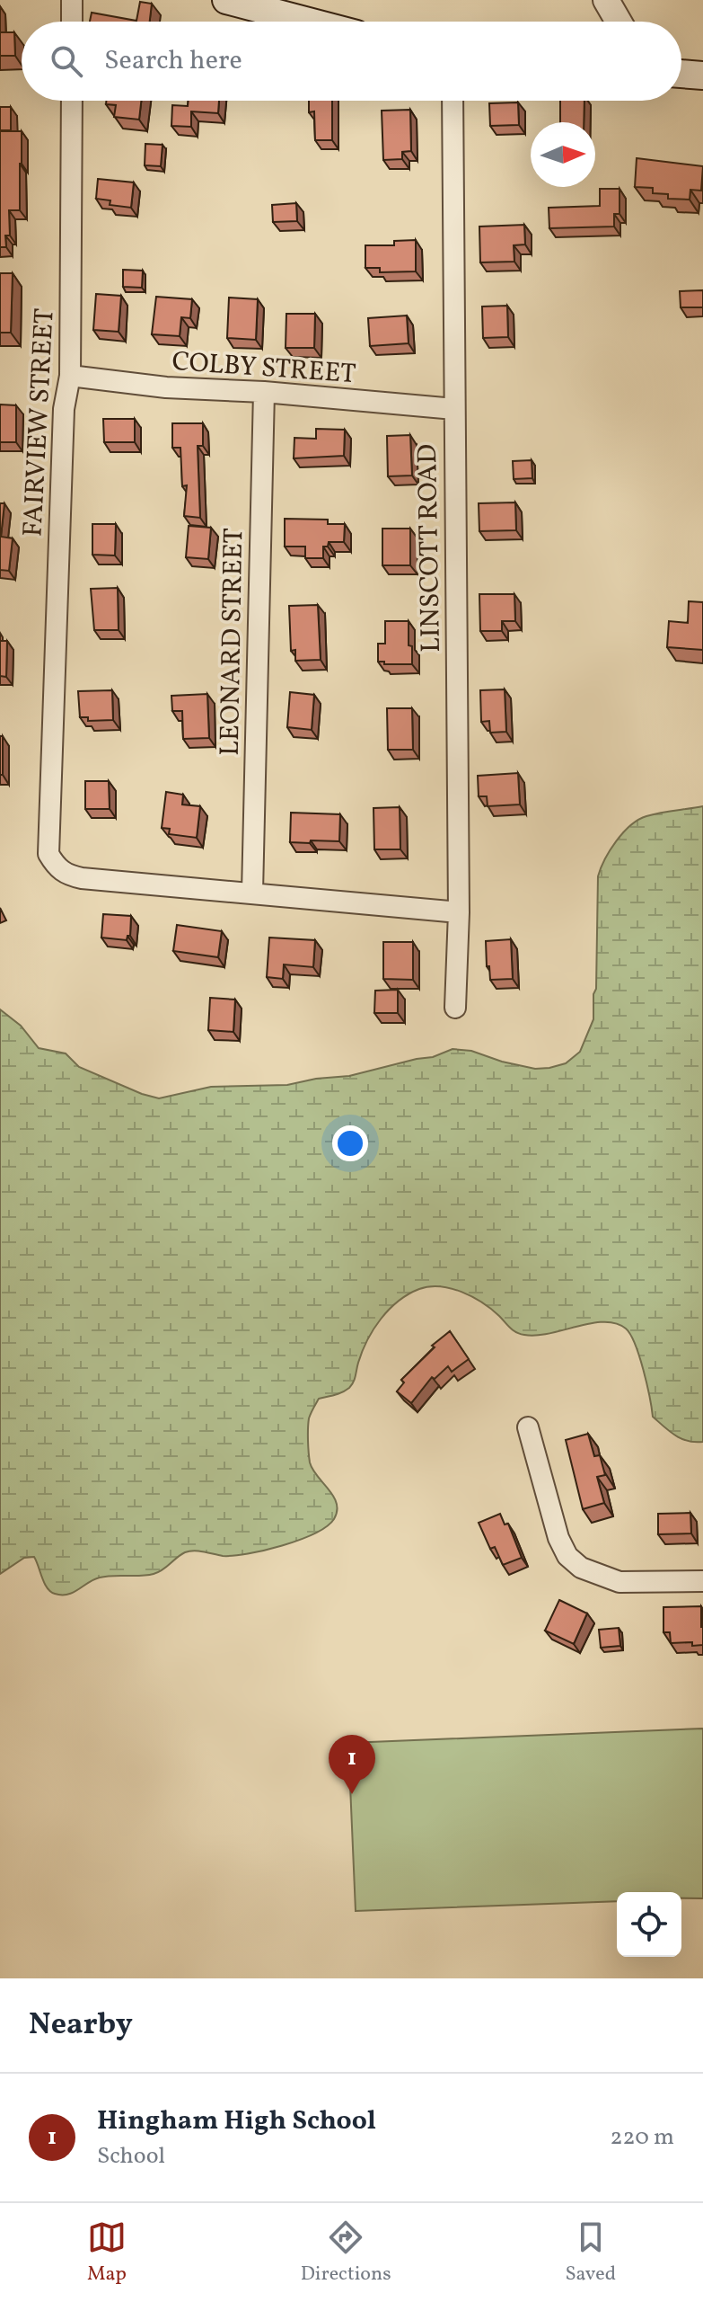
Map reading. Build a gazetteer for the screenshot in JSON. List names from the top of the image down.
{
  "streets": {
    "street": [
      "COLBY STREET",
      "FAIRVIEW STREET",
      "LINSCOTT ROAD",
      "LEONARD STREET"
    ]
  },
  "crossings": [
    ["COLBY STREET", "FAIRVIEW STREET"],
    ["COLBY STREET", "LINSCOTT ROAD"],
    ["COLBY STREET", "LEONARD STREET"],
    ["FAIRVIEW STREET", "LINSCOTT ROAD"],
    ["FAIRVIEW STREET", "LEONARD STREET"]
  ],
  "north": "right",
  "page": {
    "search": "Search here",
    "pins": "1",
    "heading": "Nearby",
    "list": [
      {
        "mark": "1",
        "name": "Hingham High School",
        "note": "School",
        "value": "220 m"
      }
    ],
    "nav": ["Map", "Directions", "Saved"]
  }
}
